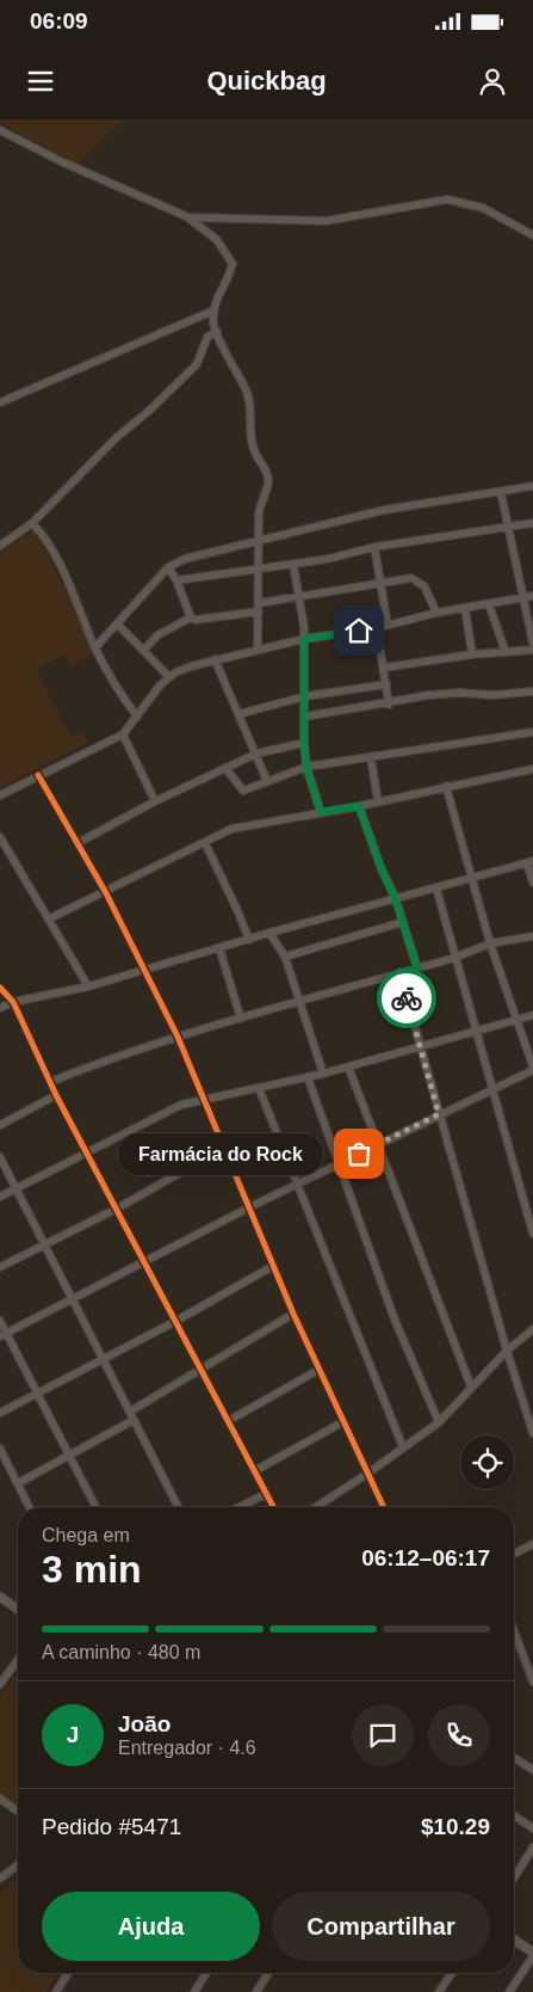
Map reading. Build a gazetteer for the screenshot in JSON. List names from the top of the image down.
{
  "places": ["Farmácia do Rock"],
  "page": {
    "status": "06:09",
    "header": "Quickbag",
    "bubble": "Farmácia do Rock",
    "heading": ["3 min", "Chega em", "06:12–06:17"],
    "panel": [
      "João",
      "Entregador · 4.6",
      "Pedido #5471",
      "$10.29"
    ],
    "bar": "A caminho · 480 m",
    "round": "J",
    "buttons": ["Ajuda", "Compartilhar"]
  }
}
